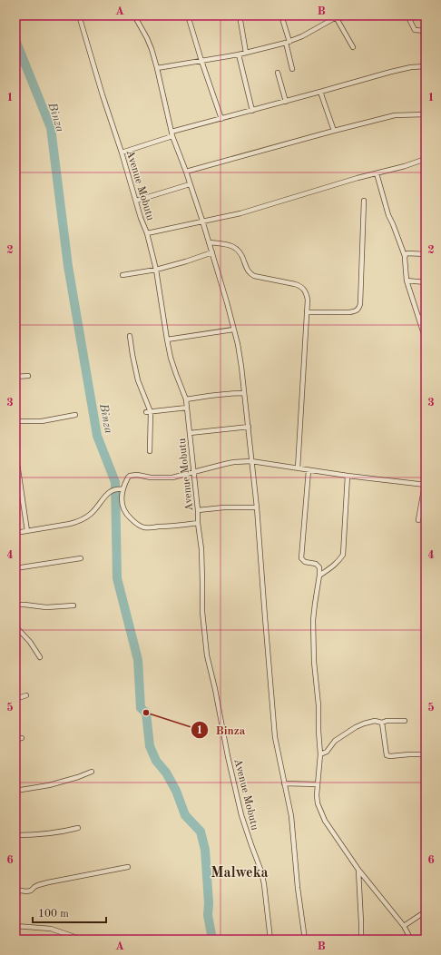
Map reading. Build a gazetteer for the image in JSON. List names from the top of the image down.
{
  "streets": {
    "street": ["Avenue Mobutu"]
  },
  "districts": ["Malweka"],
  "water": ["Binza"],
  "places": ["Binza"],
  "scale_bar": "100 m",
  "grid": {
    "columns": ["A", "B"],
    "rows": [
      "1",
      "2",
      "3",
      "4",
      "5",
      "6"
    ]
  }
}
